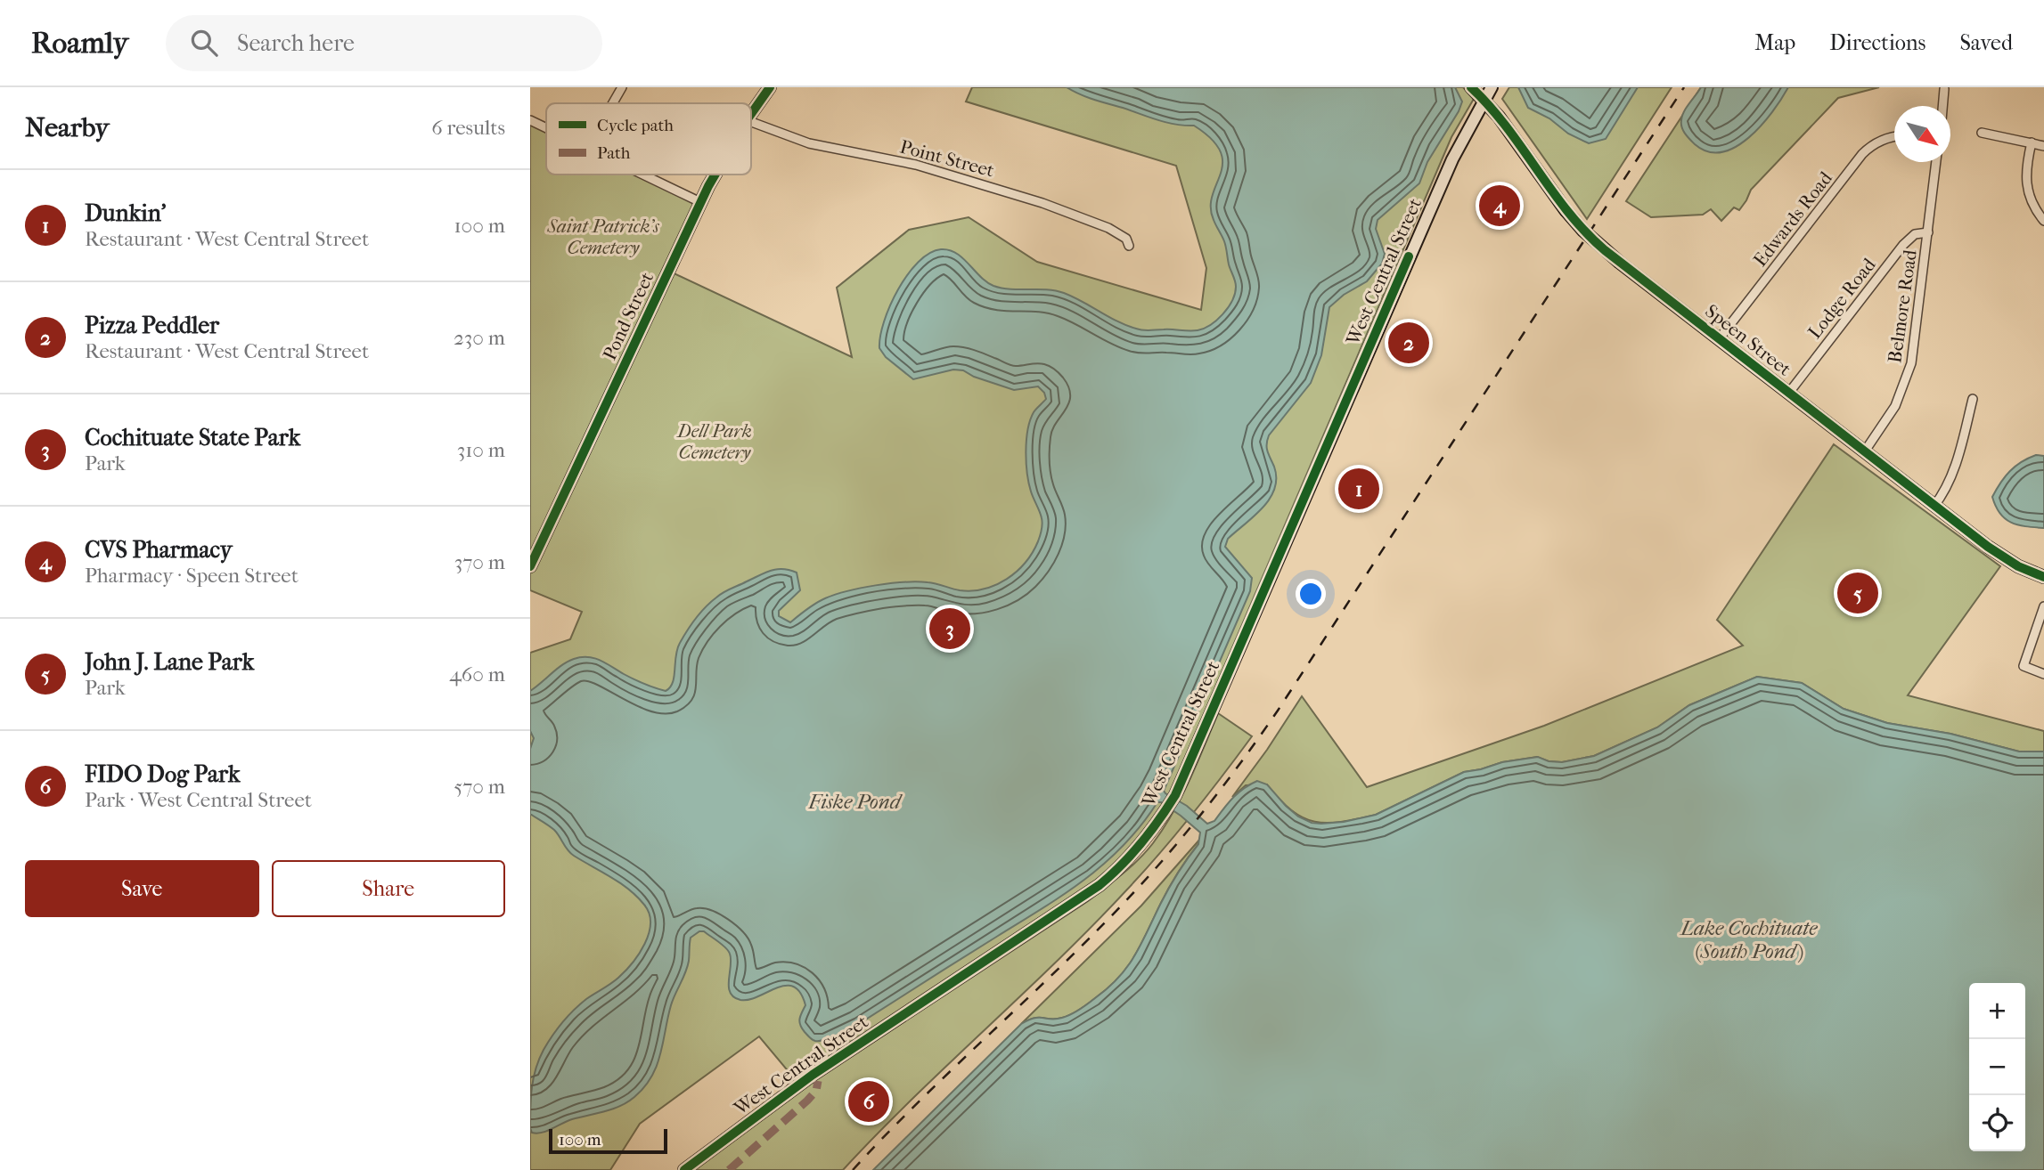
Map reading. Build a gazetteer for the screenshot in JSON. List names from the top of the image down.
{
  "streets": {
    "main road": ["West Central Street", "Pond Street", "Speen Street"],
    "street": [
      "Point Street",
      "Edwards Road",
      "Lodge Road",
      "Belmore Road"
    ]
  },
  "crossings": [
    ["Edwards Road", "Speen Street"],
    ["West Central Street", "Speen Street"],
    ["Lodge Road", "Belmore Road"],
    ["Lodge Road", "Speen Street"],
    ["Belmore Road", "Speen Street"]
  ],
  "water": ["Fiske Pond", "Lake Cochituate (South Pond)"],
  "parks": ["Saint Patrick's Cemetery", "Dell Park Cemetery"],
  "legend": ["Cycle path", "Path"],
  "scale_bar": "100 m",
  "north": "bottom right",
  "page": {
    "header": "Roamly",
    "search": "Search here",
    "nav": ["Map", "Directions", "Saved"],
    "heading": ["Nearby", "6 results"],
    "list": [
      {
        "mark": "1",
        "name": "Dunkin'",
        "note": "Restaurant · West Central Street",
        "value": "100 m"
      },
      {
        "mark": "2",
        "name": "Pizza Peddler",
        "note": "Restaurant · West Central Street",
        "value": "230 m"
      },
      {
        "mark": "3",
        "name": "Cochituate State Park",
        "note": "Park",
        "value": "310 m"
      },
      {
        "mark": "4",
        "name": "CVS Pharmacy",
        "note": "Pharmacy · Speen Street",
        "value": "370 m"
      },
      {
        "mark": "5",
        "name": "John J. Lane Park",
        "note": "Park",
        "value": "460 m"
      },
      {
        "mark": "6",
        "name": "FIDO Dog Park",
        "note": "Park · West Central Street",
        "value": "570 m"
      }
    ],
    "pins": [
      "4",
      "2",
      "1",
      "5",
      "3",
      "6"
    ],
    "buttons": ["Save", "Share"],
    "map_buttons": ["+", "−"],
    "scale": "100 m"
  }
}
